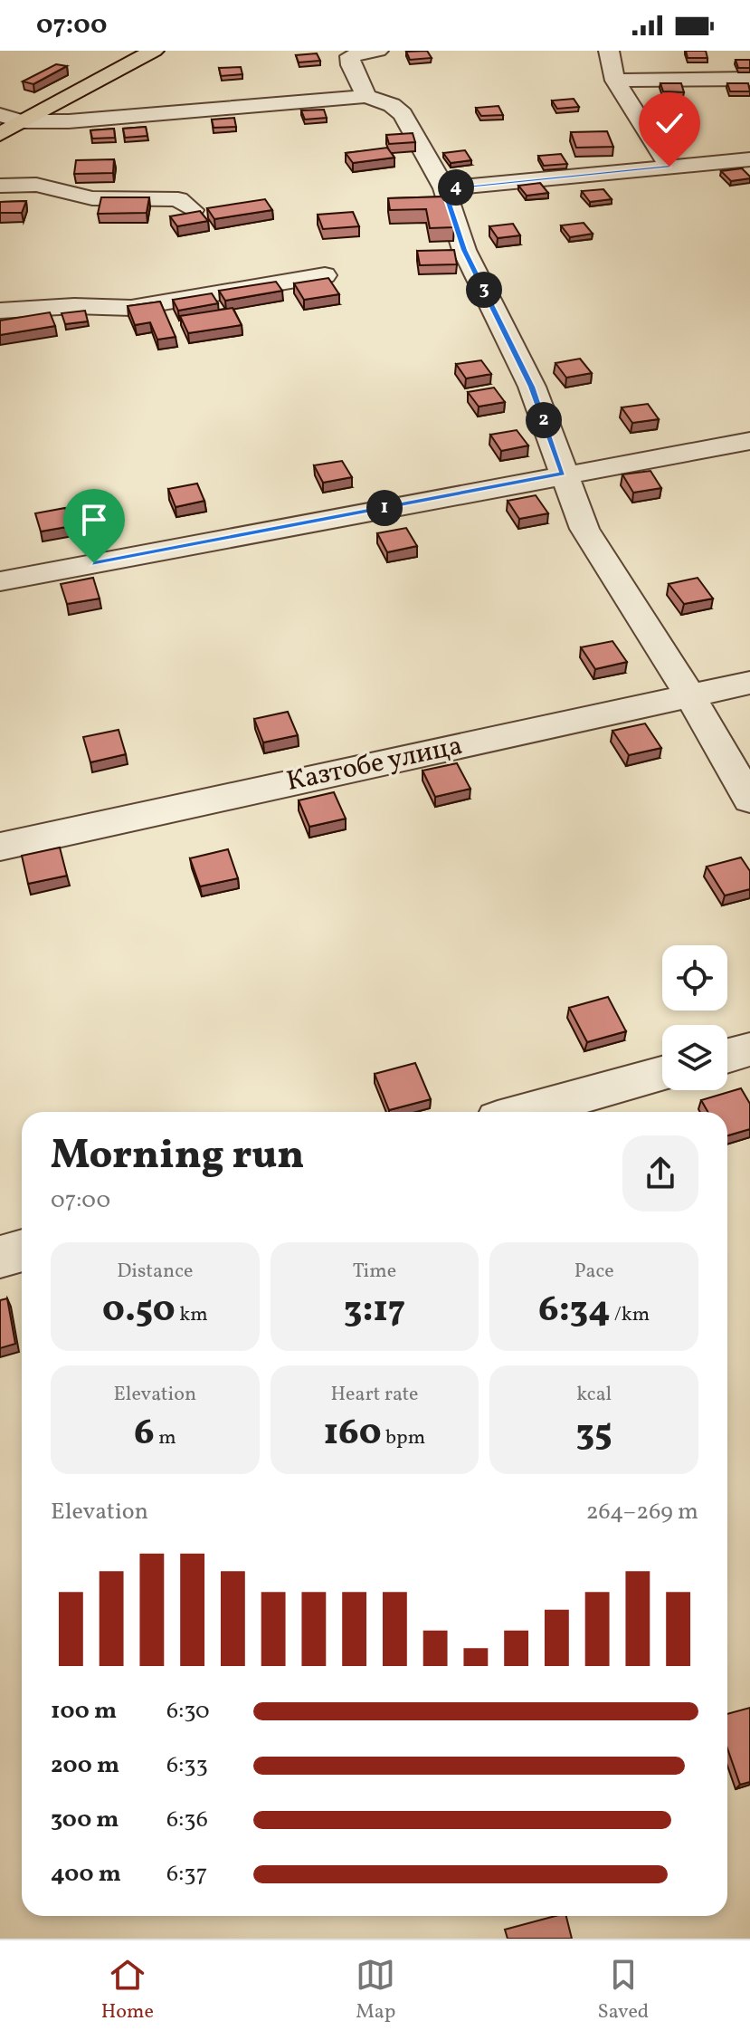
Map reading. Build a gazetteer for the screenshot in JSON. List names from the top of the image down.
{
  "streets": {
    "street": ["Казтобе улица"]
  },
  "page": {
    "status": "07:00",
    "pins": [
      "4",
      "3",
      "2",
      "1"
    ],
    "heading": ["Morning run", "07:00"],
    "stats": [
      ["Distance", "0.50 km"],
      ["Time", "3:17"],
      ["Pace", "6:34 /km"],
      ["Elevation", "6 m"],
      ["Heart rate", "160 bpm"],
      ["kcal", "35"]
    ],
    "chart": ["Elevation", "264–269 m"],
    "list": [
      {
        "name": "100 m",
        "note": "6:30"
      },
      {
        "name": "200 m",
        "note": "6:33"
      },
      {
        "name": "300 m",
        "note": "6:36"
      },
      {
        "name": "400 m",
        "note": "6:37"
      }
    ],
    "tabs": ["Home", "Map", "Saved"]
  }
}
